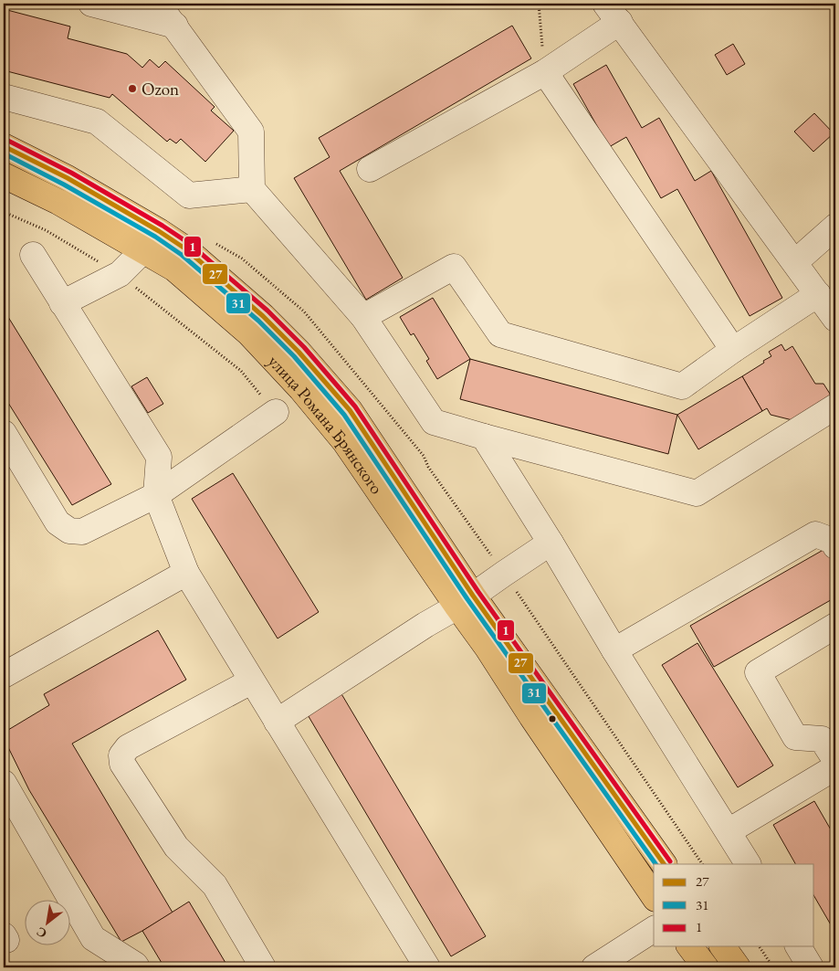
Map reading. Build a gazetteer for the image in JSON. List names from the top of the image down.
{
  "streets": {
    "main road": ["улица Романа Брянского"]
  },
  "places": ["Ozon"],
  "lines": ["transit line 1", "transit line 27", "transit line 31"],
  "legend": ["27", "31", "1"],
  "north": "bottom left"
}
